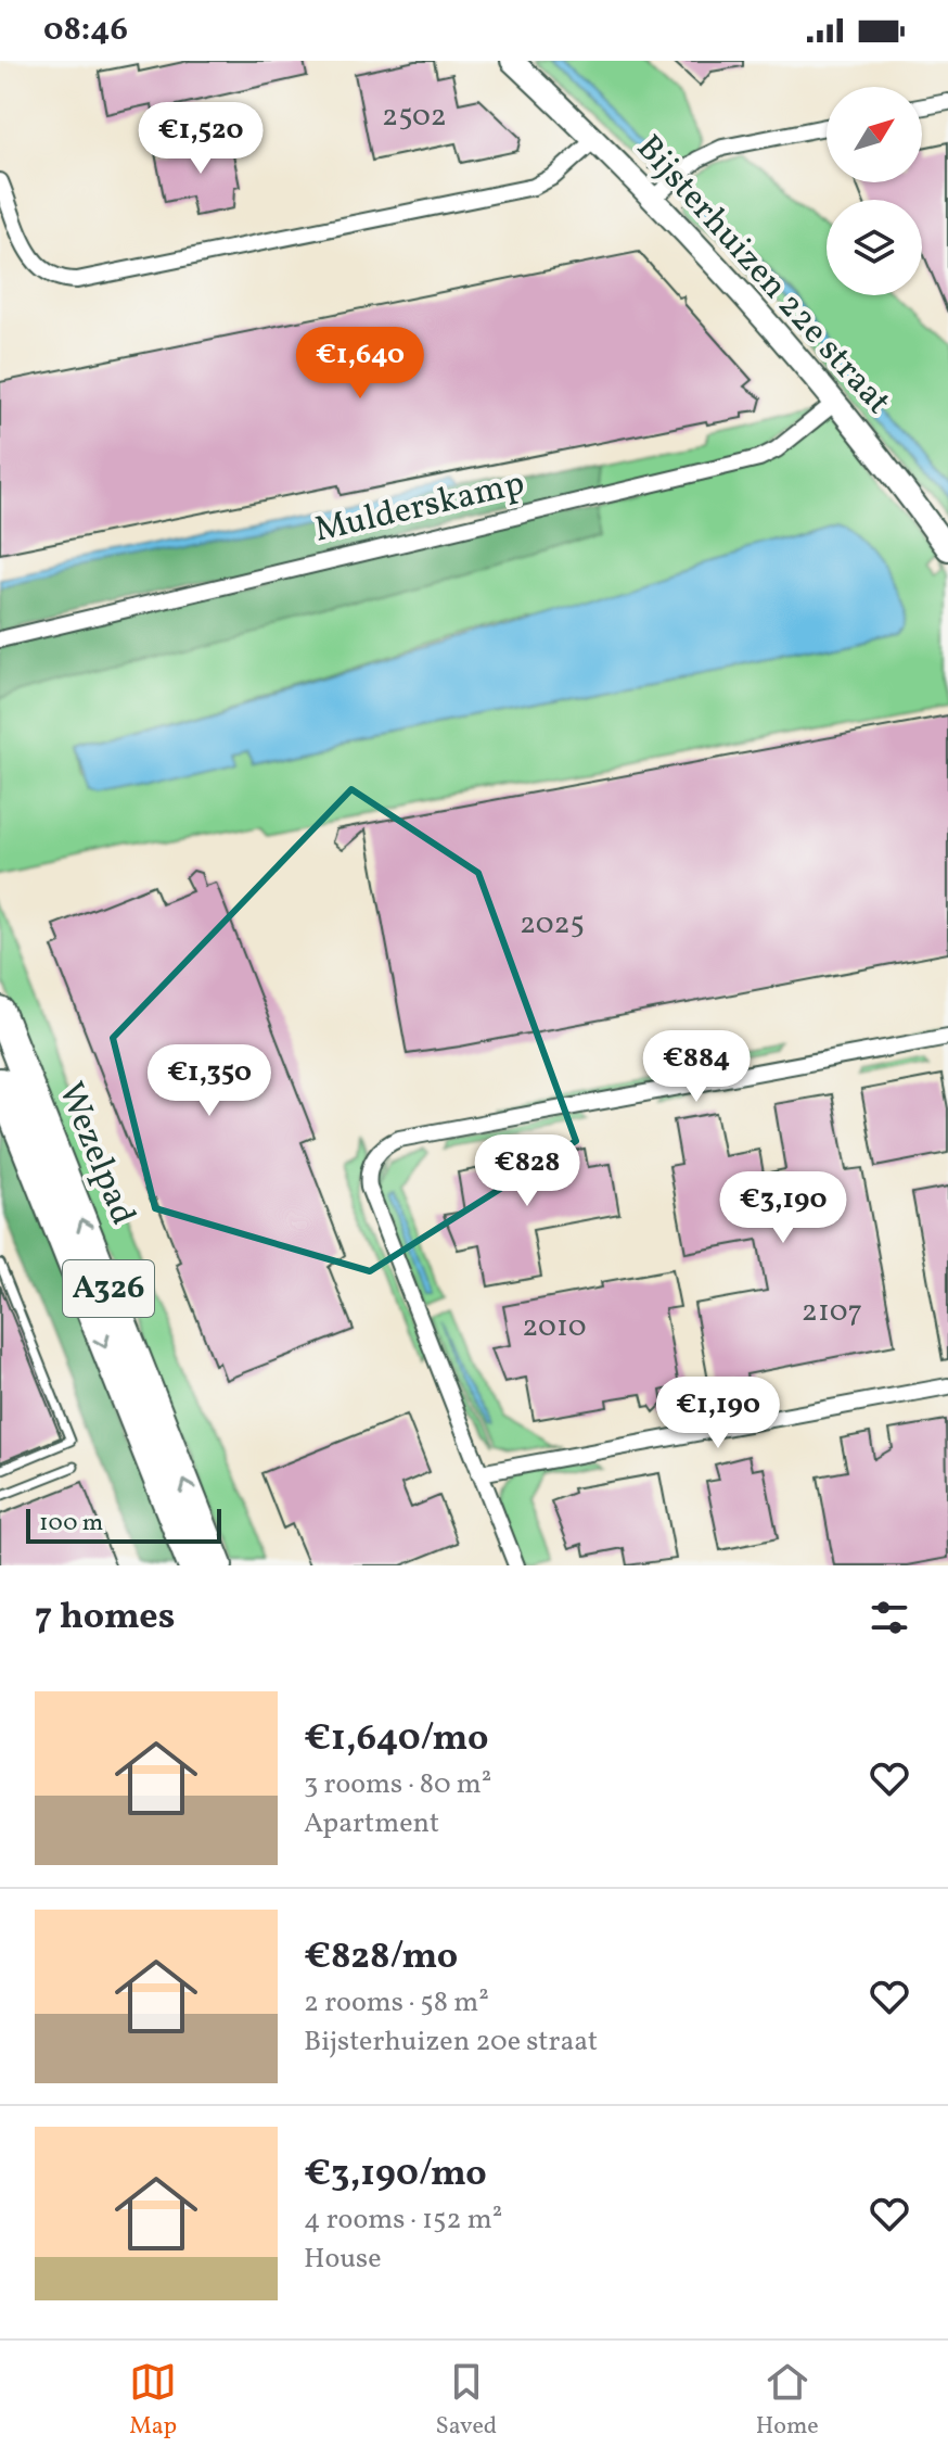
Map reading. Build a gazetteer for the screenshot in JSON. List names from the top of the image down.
{
  "streets": {
    "highway": ["Wezelpad", "A326"],
    "main road": ["Bijsterhuizen 22e straat"],
    "street": ["Mulderskamp"]
  },
  "crossings": [
    ["Bijsterhuizen 22e straat", "Mulderskamp"]
  ],
  "house_numbers": [
    "2502",
    "2025",
    "2107",
    "2010"
  ],
  "scale_bar": "100 m",
  "north": "top right",
  "page": {
    "status": "08:46",
    "price": [
      "€1,520",
      "€1,640",
      "€884",
      "€1,350",
      "€828",
      "€3,190",
      "€1,190"
    ],
    "scale": "100 m",
    "heading": "7 homes",
    "list": [
      {
        "name": "€1,640/mo",
        "note": "3 rooms · 80 m² · Apartment"
      },
      {
        "name": "€828/mo",
        "note": "2 rooms · 58 m² · Bijsterhuizen 20e straat"
      },
      {
        "name": "€3,190/mo",
        "note": "4 rooms · 152 m² · House"
      }
    ],
    "tabs": ["Map", "Saved", "Home"]
  }
}
